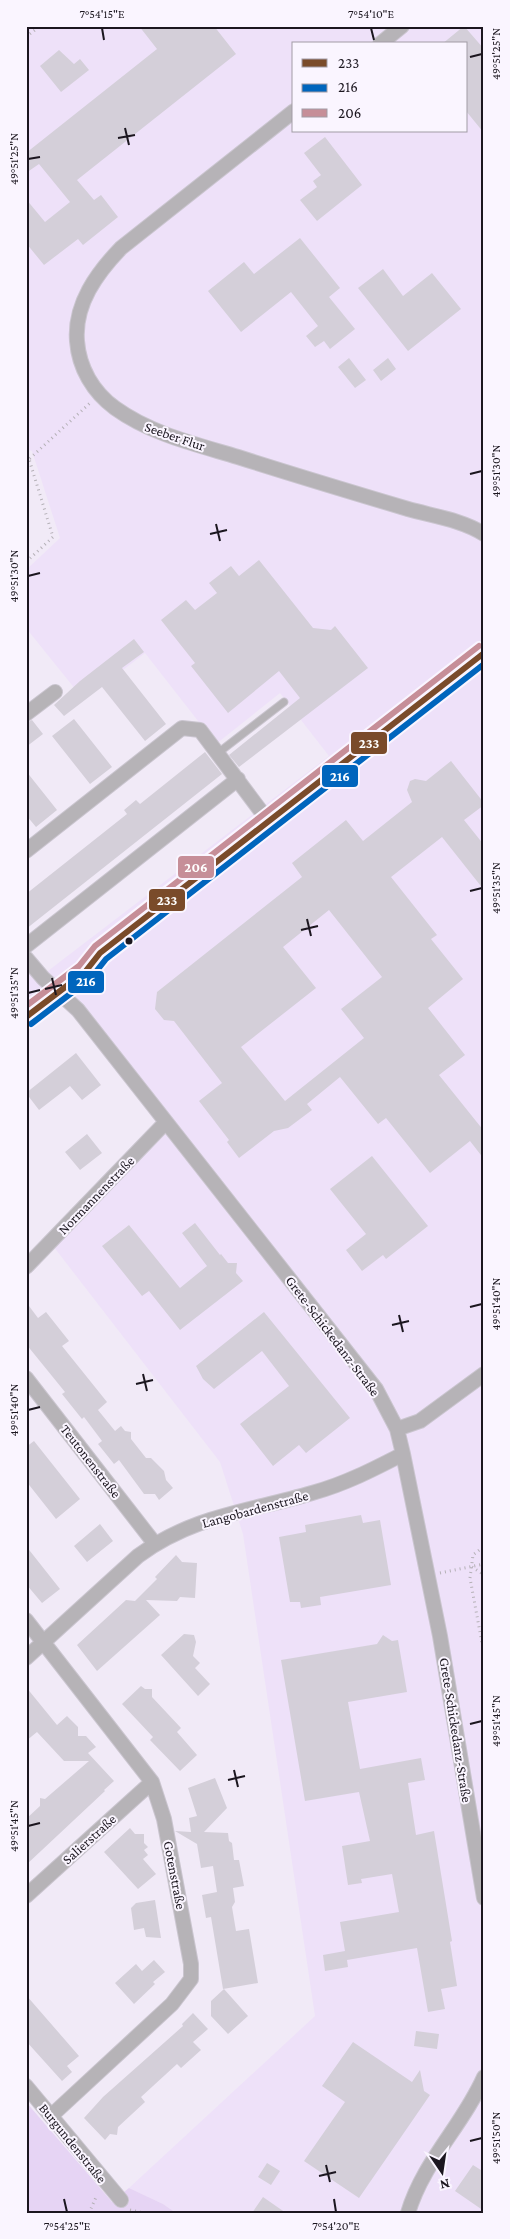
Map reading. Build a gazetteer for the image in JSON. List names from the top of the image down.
{
  "streets": {
    "street": [
      "Seeber Flur",
      "Normannenstraße",
      "Grete-Schickedanz-Straße",
      "Teutonenstraße",
      "Langobardenstraße",
      "Salierstraße",
      "Gotenstraße",
      "Burgundenstraße"
    ]
  },
  "crossings": [
    ["Normannenstraße", "Grete-Schickedanz-Straße"],
    ["Grete-Schickedanz-Straße", "Langobardenstraße"],
    ["Teutonenstraße", "Langobardenstraße"],
    ["Langobardenstraße", "Gotenstraße"],
    ["Salierstraße", "Gotenstraße"],
    ["Gotenstraße", "Burgundenstraße"]
  ],
  "lines": ["transit line 206", "transit line 233", "transit line 216"],
  "legend": ["233", "216", "206"],
  "north": "bottom",
  "coordinates": [
    "7°54'15\"E",
    "7°54'10\"E",
    "49°51'25\"N",
    "49°51'30\"N",
    "49°51'35\"N",
    "49°51'40\"N",
    "49°51'45\"N",
    "49°51'50\"N",
    "7°54'25\"E",
    "7°54'20\"E"
  ]
}
